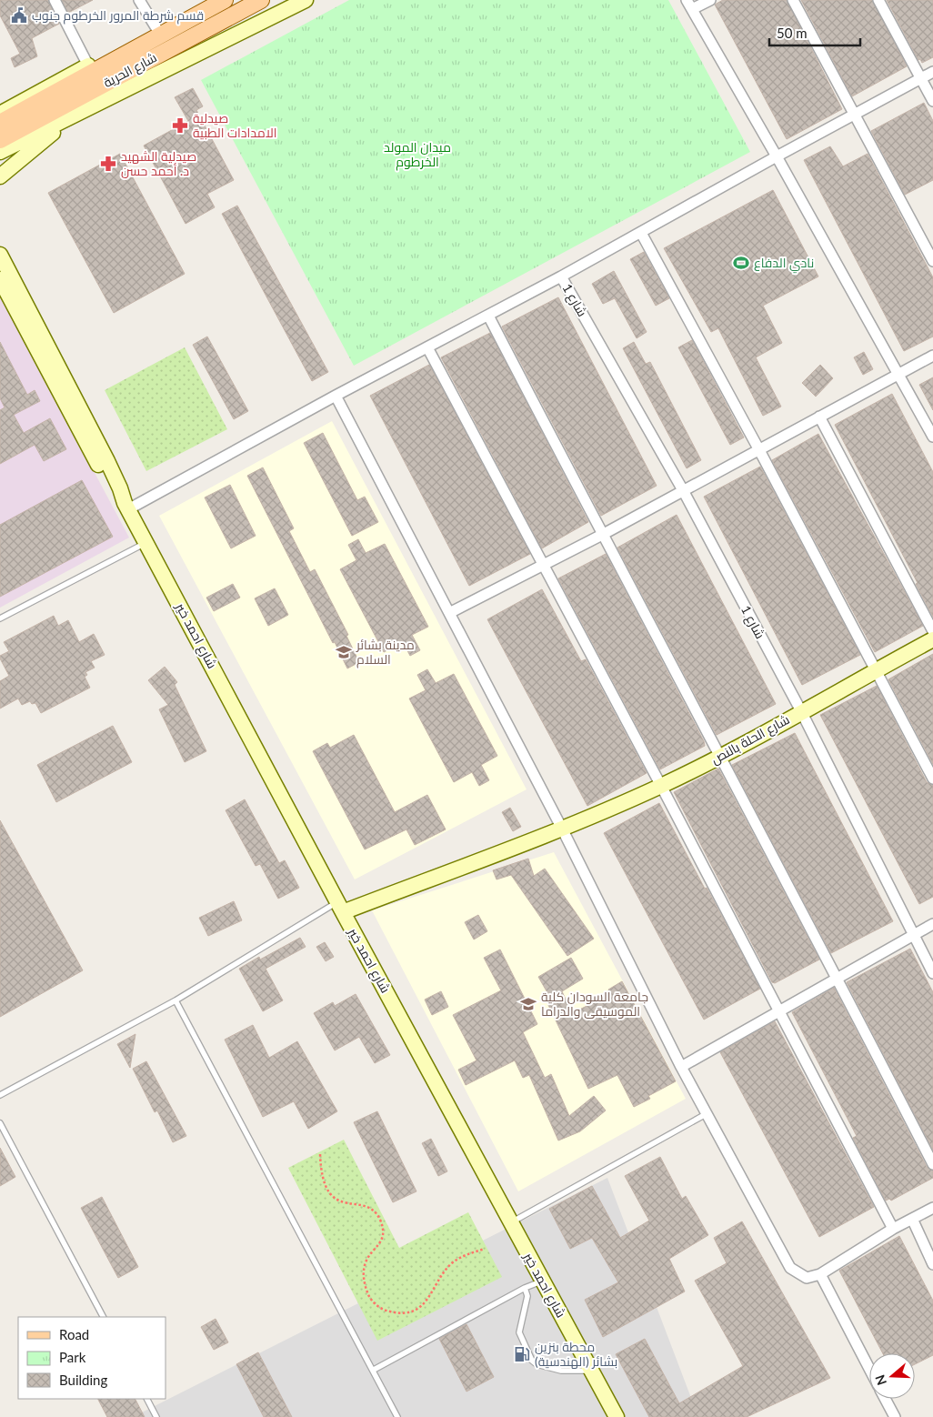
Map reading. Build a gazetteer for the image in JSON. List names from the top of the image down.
{
  "streets": {
    "main road": ["شارع الحرية", "شارع احمد خير", "شارع الحلة بالنص"],
    "street": ["شارع 1"]
  },
  "crossings": [
    ["شارع 1", "شارع الحلة بالنص"],
    ["شارع احمد خير", "شارع الحلة بالنص"]
  ],
  "parks": ["ميدان المولد الخرطوم"],
  "places": {
    "public building": ["قسم شرطة المرور الخرطوم جنوب"],
    "pharmacy": ["صيدلية الامدادات الطبية", "صيدلية الشهيد د. أحمد حسن"],
    "sports": ["نادي الدفاع"],
    "school or university": ["مدينة بشائر السلام", "جامعة السودان كلية الموسيقى والدراما"],
    "fuel station": ["محطة بنزين بشائر (الهندسية)"]
  },
  "legend": ["Road", "Park", "Building"],
  "scale_bar": "50 m",
  "north": "left"
}
